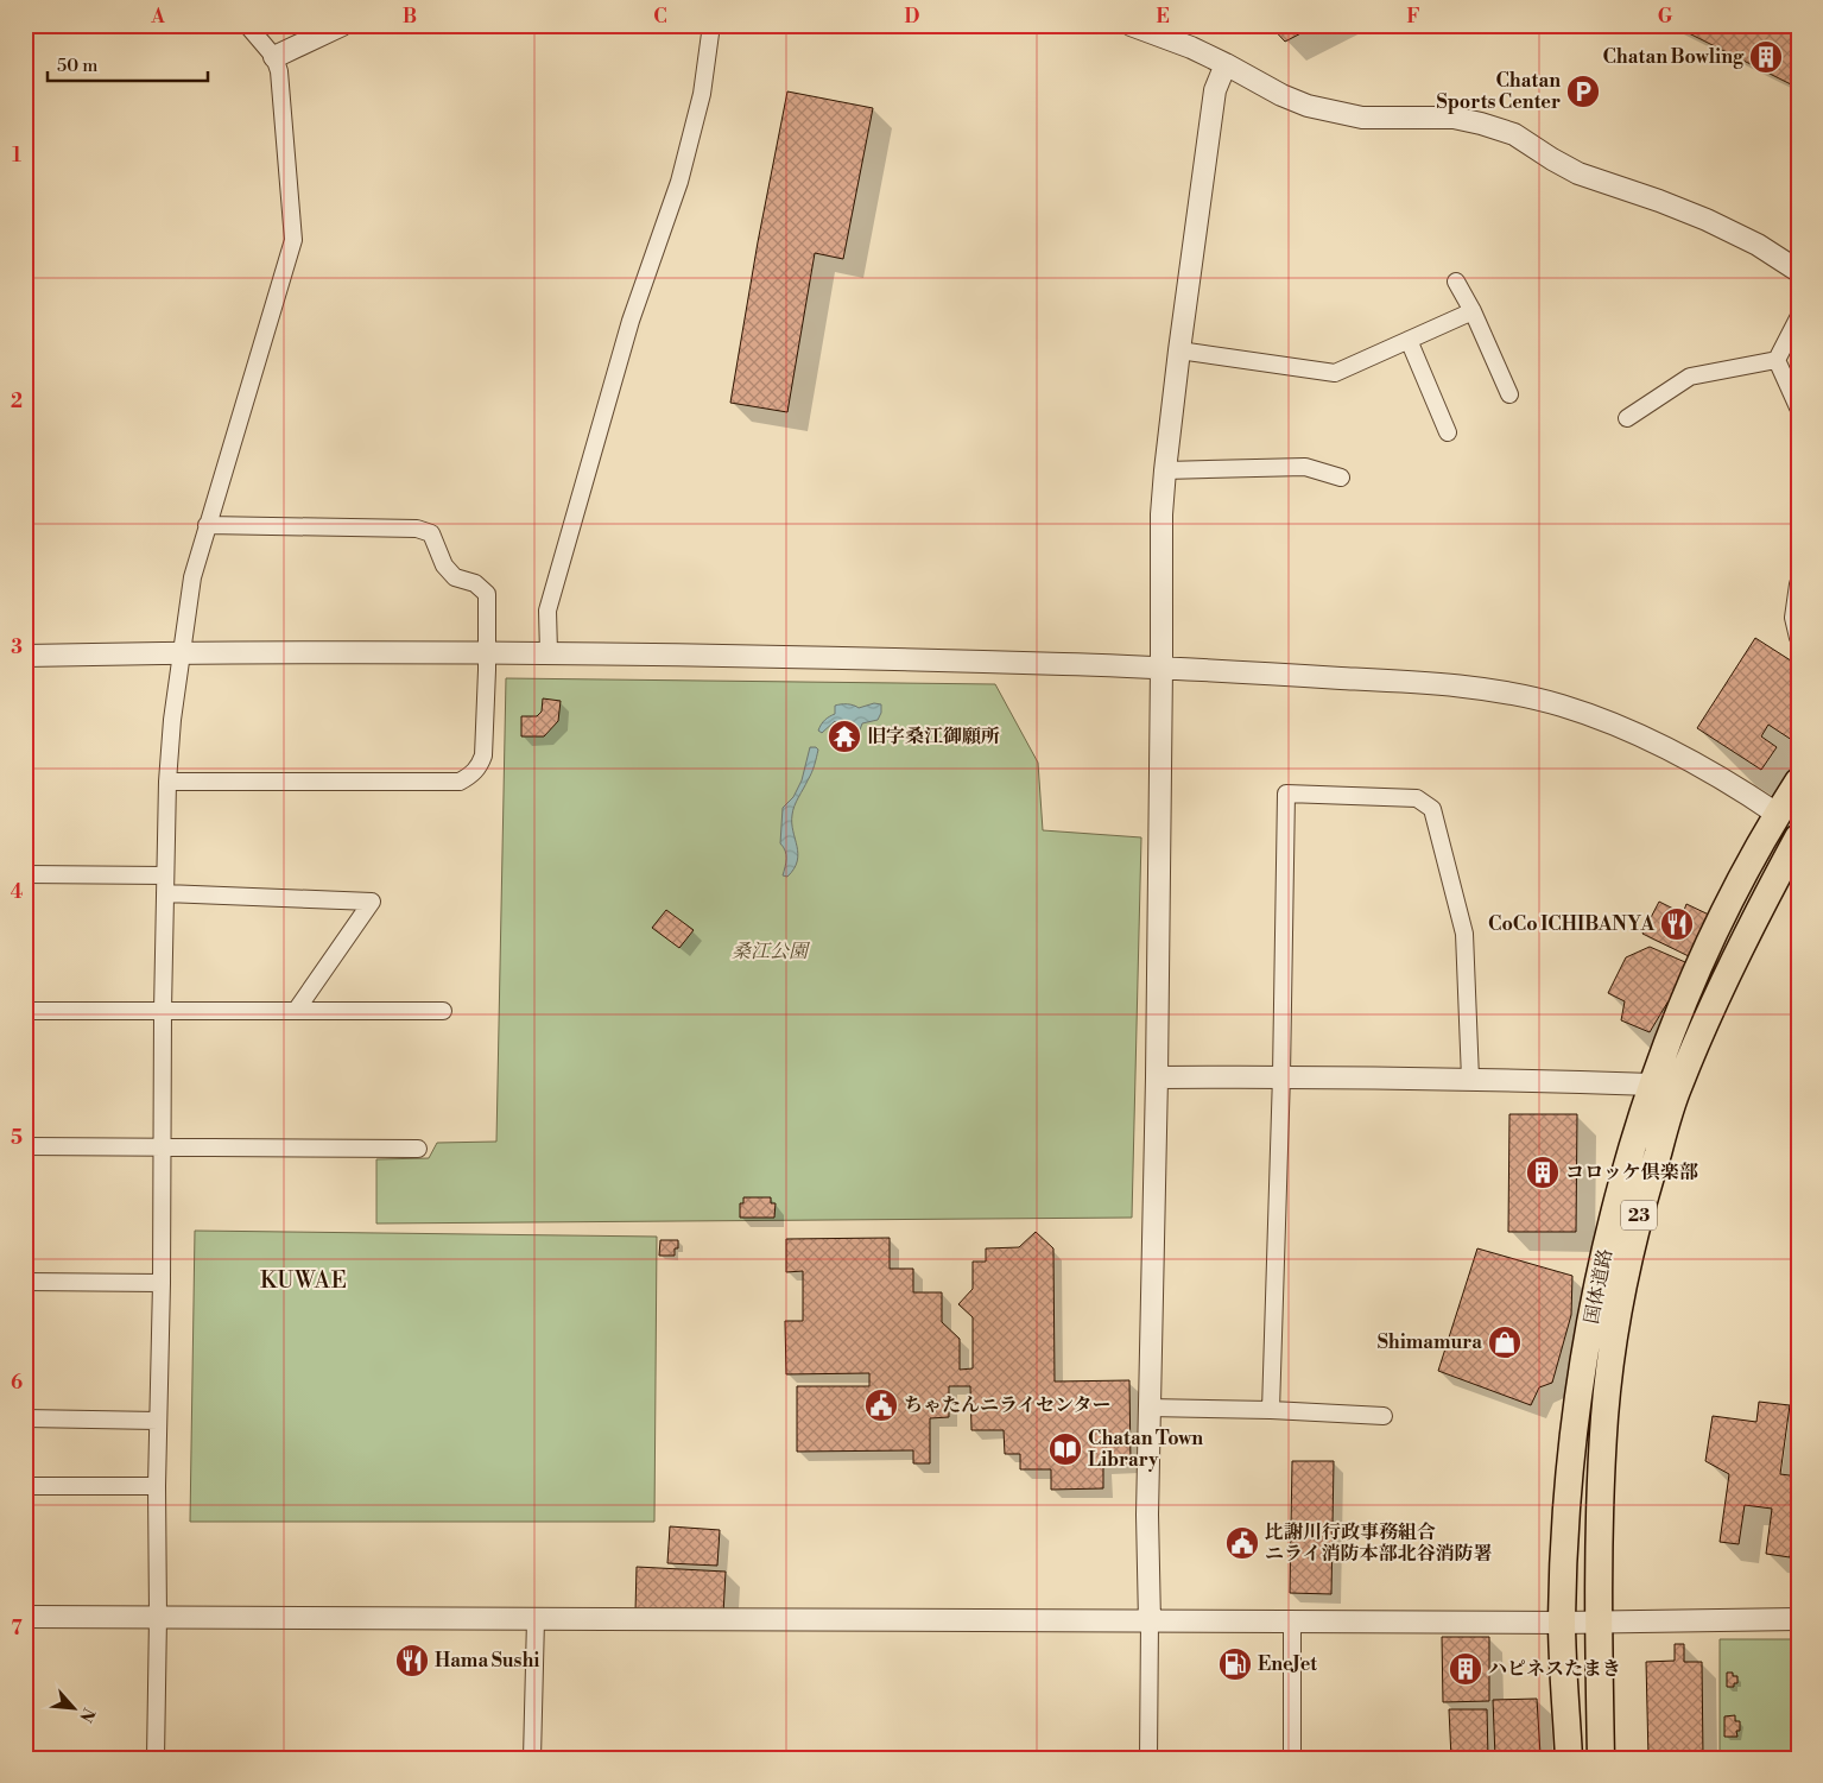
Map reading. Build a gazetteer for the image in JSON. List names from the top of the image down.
{
  "streets": {
    "main road": ["23", "国体道路"]
  },
  "districts": ["KUWAE"],
  "parks": ["桑江公園"],
  "places": {
    "building": ["Chatan Bowling", "コロッケ倶楽部", "ハピネスたまき"],
    "parking": ["Chatan Sports Center"],
    "temple": ["旧字桑江御願所"],
    "restaurant": ["CoCo ICHIBANYA", "Hama Sushi"],
    "shop": ["Shimamura"],
    "public building": ["ちゃたんニライセンター", "比謝川行政事務組合 ニライ消防本部北谷消防署"],
    "library": ["Chatan Town Library"],
    "fuel station": ["EneJet"]
  },
  "scale_bar": "50 m",
  "north": "bottom right",
  "grid": {
    "columns": [
      "A",
      "B",
      "C",
      "D",
      "E",
      "F",
      "G"
    ],
    "rows": [
      "1",
      "2",
      "3",
      "4",
      "5",
      "6",
      "7"
    ]
  }
}
